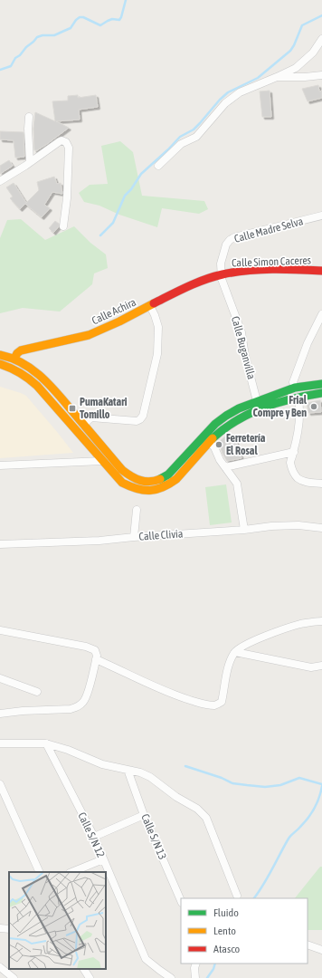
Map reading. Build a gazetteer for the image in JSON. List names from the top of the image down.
{
  "streets": {
    "main road": ["Calle Simon Caceres", "Calle Achira"],
    "street": [
      "Calle Madre Selva",
      "Calle Buganvilla",
      "Calle Clivia",
      "Calle S/N 12",
      "Calle S/N 13"
    ]
  },
  "crossings": [
    ["Calle Madre Selva", "Calle Simon Caceres"],
    ["Calle Madre Selva", "Calle Achira"],
    ["Calle Madre Selva", "Calle Buganvilla"],
    ["Calle Simon Caceres", "Calle Achira"],
    ["Calle Simon Caceres", "Calle Buganvilla"],
    ["Calle Achira", "Calle Buganvilla"]
  ],
  "places": {
    "other": ["Frial Compre y Ben", "Ferretería El Rosal"],
    "transit": ["PumaKatari Tomillo"]
  },
  "legend": ["Fluido", "Lento", "Atasco"]
}
